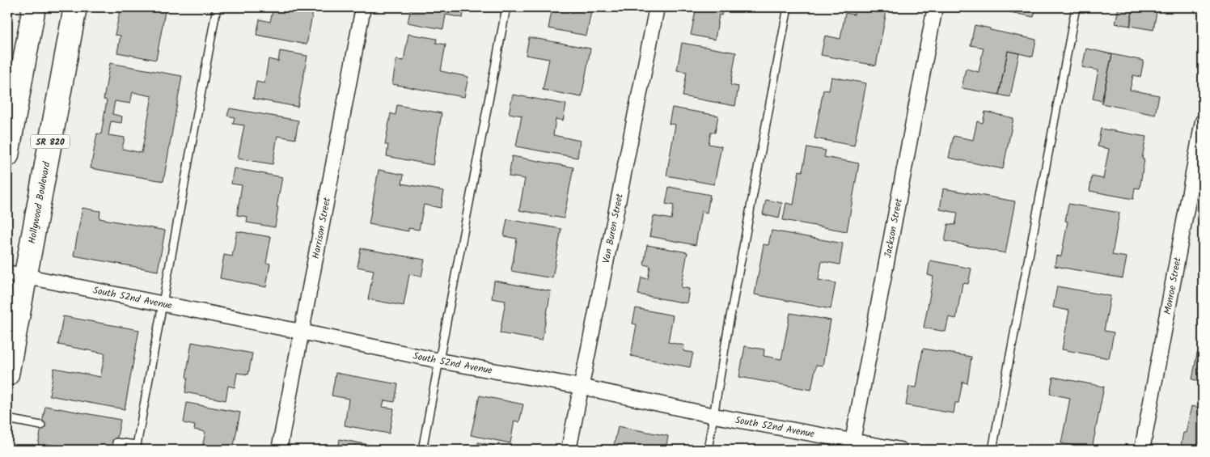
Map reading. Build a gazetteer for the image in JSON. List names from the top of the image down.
{
  "streets": {
    "highway": ["SR 820", "Hollywood Boulevard"],
    "street": [
      "Harrison Street",
      "Van Buren Street",
      "Jackson Street",
      "Monroe Street",
      "South 52nd Avenue"
    ]
  },
  "crossings": [
    ["Hollywood Boulevard", "South 52nd Avenue"],
    ["Harrison Street", "South 52nd Avenue"],
    ["Van Buren Street", "South 52nd Avenue"],
    ["Jackson Street", "South 52nd Avenue"]
  ]
}
